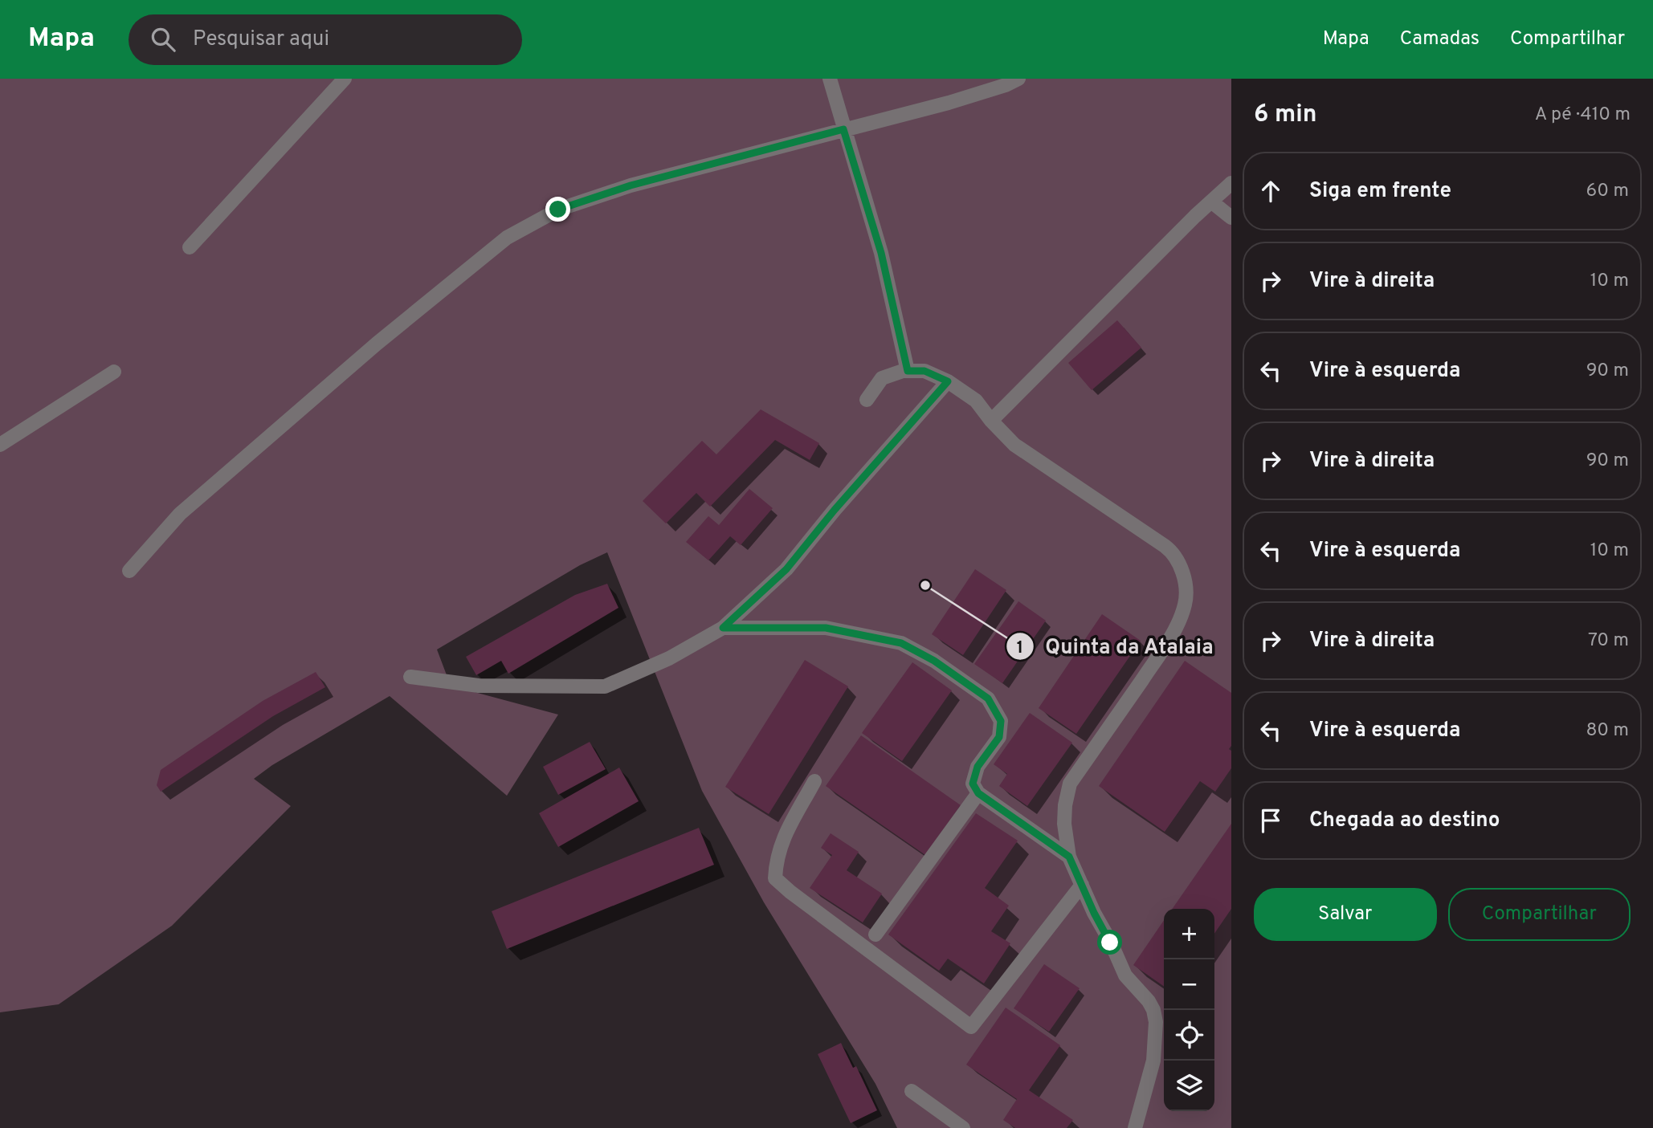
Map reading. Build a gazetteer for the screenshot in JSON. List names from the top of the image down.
{
  "places": ["Quinta da Atalaia"],
  "page": {
    "header": "Mapa",
    "search": "Pesquisar aqui",
    "nav": ["Mapa", "Camadas", "Compartilhar"],
    "heading": ["6 min", "A pé · 410 m"],
    "list": [
      ["Siga em frente", "60 m"],
      ["Vire à direita", "10 m"],
      ["Vire à esquerda", "90 m"],
      ["Vire à direita", "90 m"],
      ["Vire à esquerda", "10 m"],
      ["Vire à direita", "70 m"],
      ["Vire à esquerda", "80 m"],
      "Chegada ao destino"
    ],
    "buttons": ["Salvar", "Compartilhar"],
    "map_buttons": ["+", "−"]
  }
}
